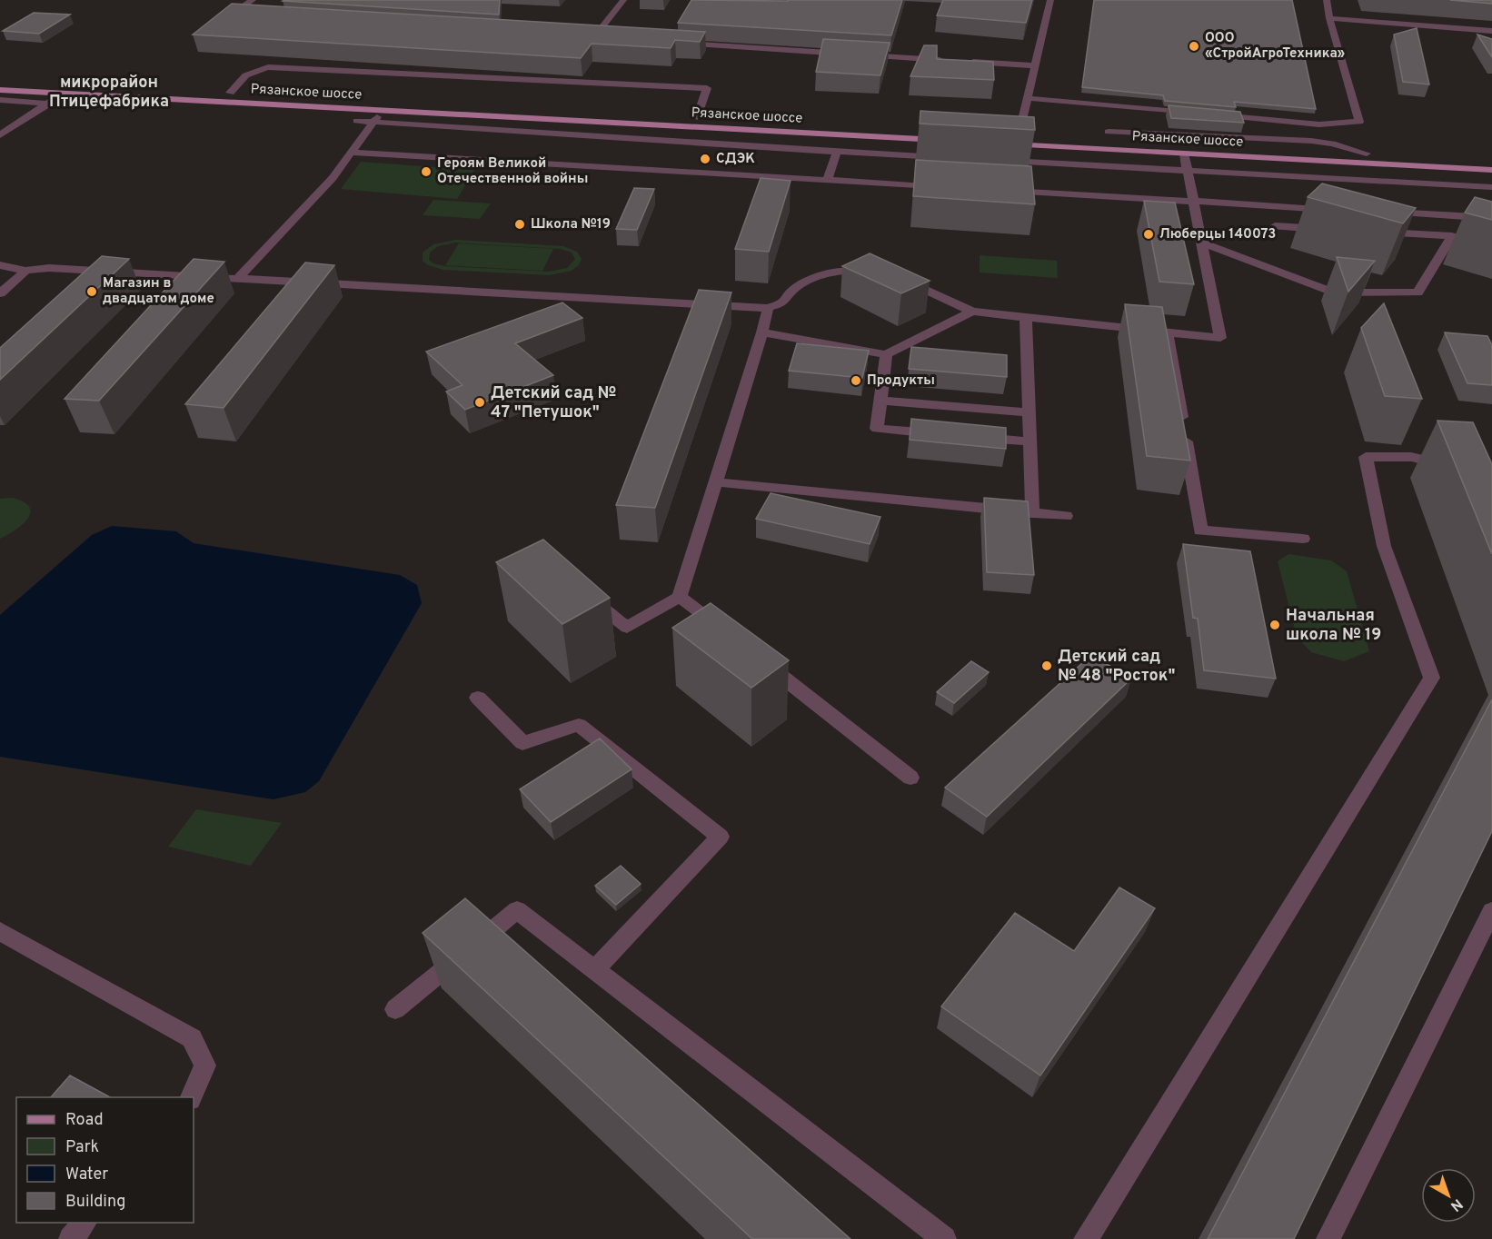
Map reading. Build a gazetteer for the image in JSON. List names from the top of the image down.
{
  "streets": {
    "main road": ["Рязанское шоссе"]
  },
  "districts": ["микрорайон Птицефабрика"],
  "places": [
    "ООО «СтройАгроТехника»",
    "СДЭК",
    "Героям Великой Отечественной войны",
    "Школа №19",
    "Люберцы 140073",
    "Магазин в двадцатом доме",
    "Продукты",
    "Детский сад № 47 \"Петушок\"",
    "Начальная школа № 19",
    "Детский сад № 48 \"Росток\""
  ],
  "legend": [
    "Road",
    "Park",
    "Water",
    "Building"
  ],
  "north": "bottom right"
}
